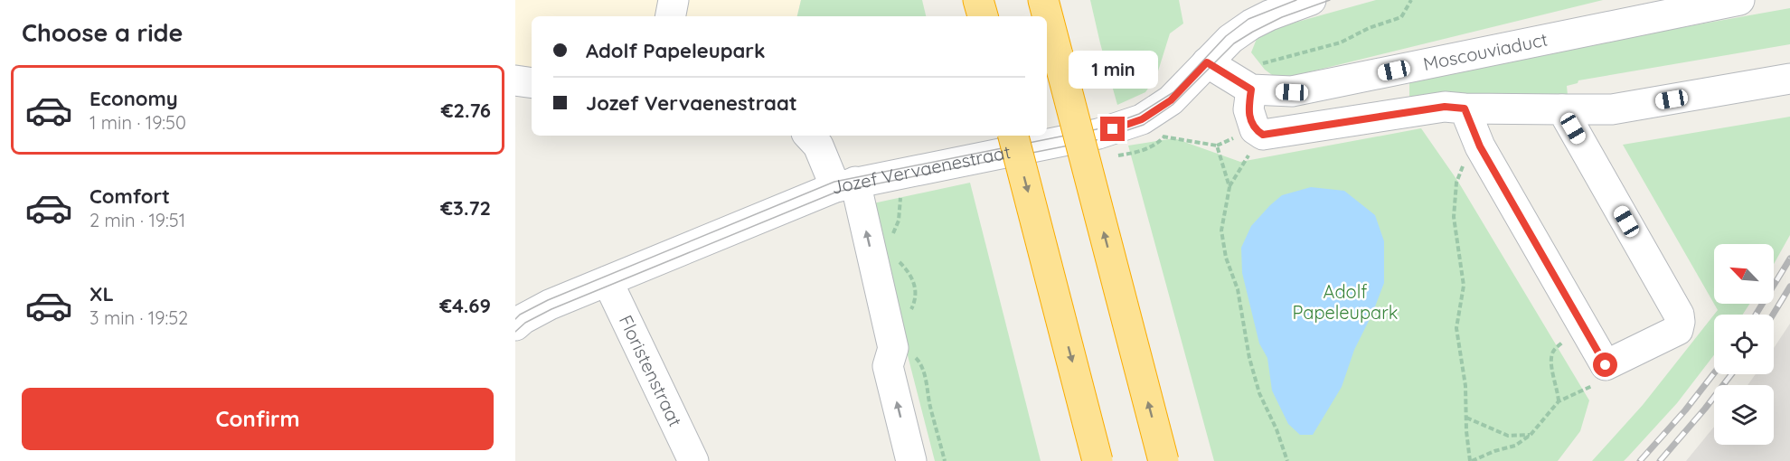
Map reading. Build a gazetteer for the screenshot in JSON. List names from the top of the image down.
{
  "streets": {
    "street": ["Moscouviaduct", "Jozef Vervaenestraat", "Floristenstraat"]
  },
  "crossings": [
    ["Moscouviaduct", "Jozef Vervaenestraat"],
    ["Jozef Vervaenestraat", "Floristenstraat"]
  ],
  "parks": ["Adolf Papeleupark"],
  "north": "top left",
  "page": {
    "heading": "Choose a ride",
    "banner": ["Adolf Papeleupark", "Jozef Vervaenestraat"],
    "bubble": "1 min",
    "list": [
      {
        "name": "Economy",
        "note": "1 min · 19:50",
        "value": "€2.76"
      },
      {
        "name": "Comfort",
        "note": "2 min · 19:51",
        "value": "€3.72"
      },
      {
        "name": "XL",
        "note": "3 min · 19:52",
        "value": "€4.69"
      }
    ],
    "buttons": "Confirm"
  }
}
